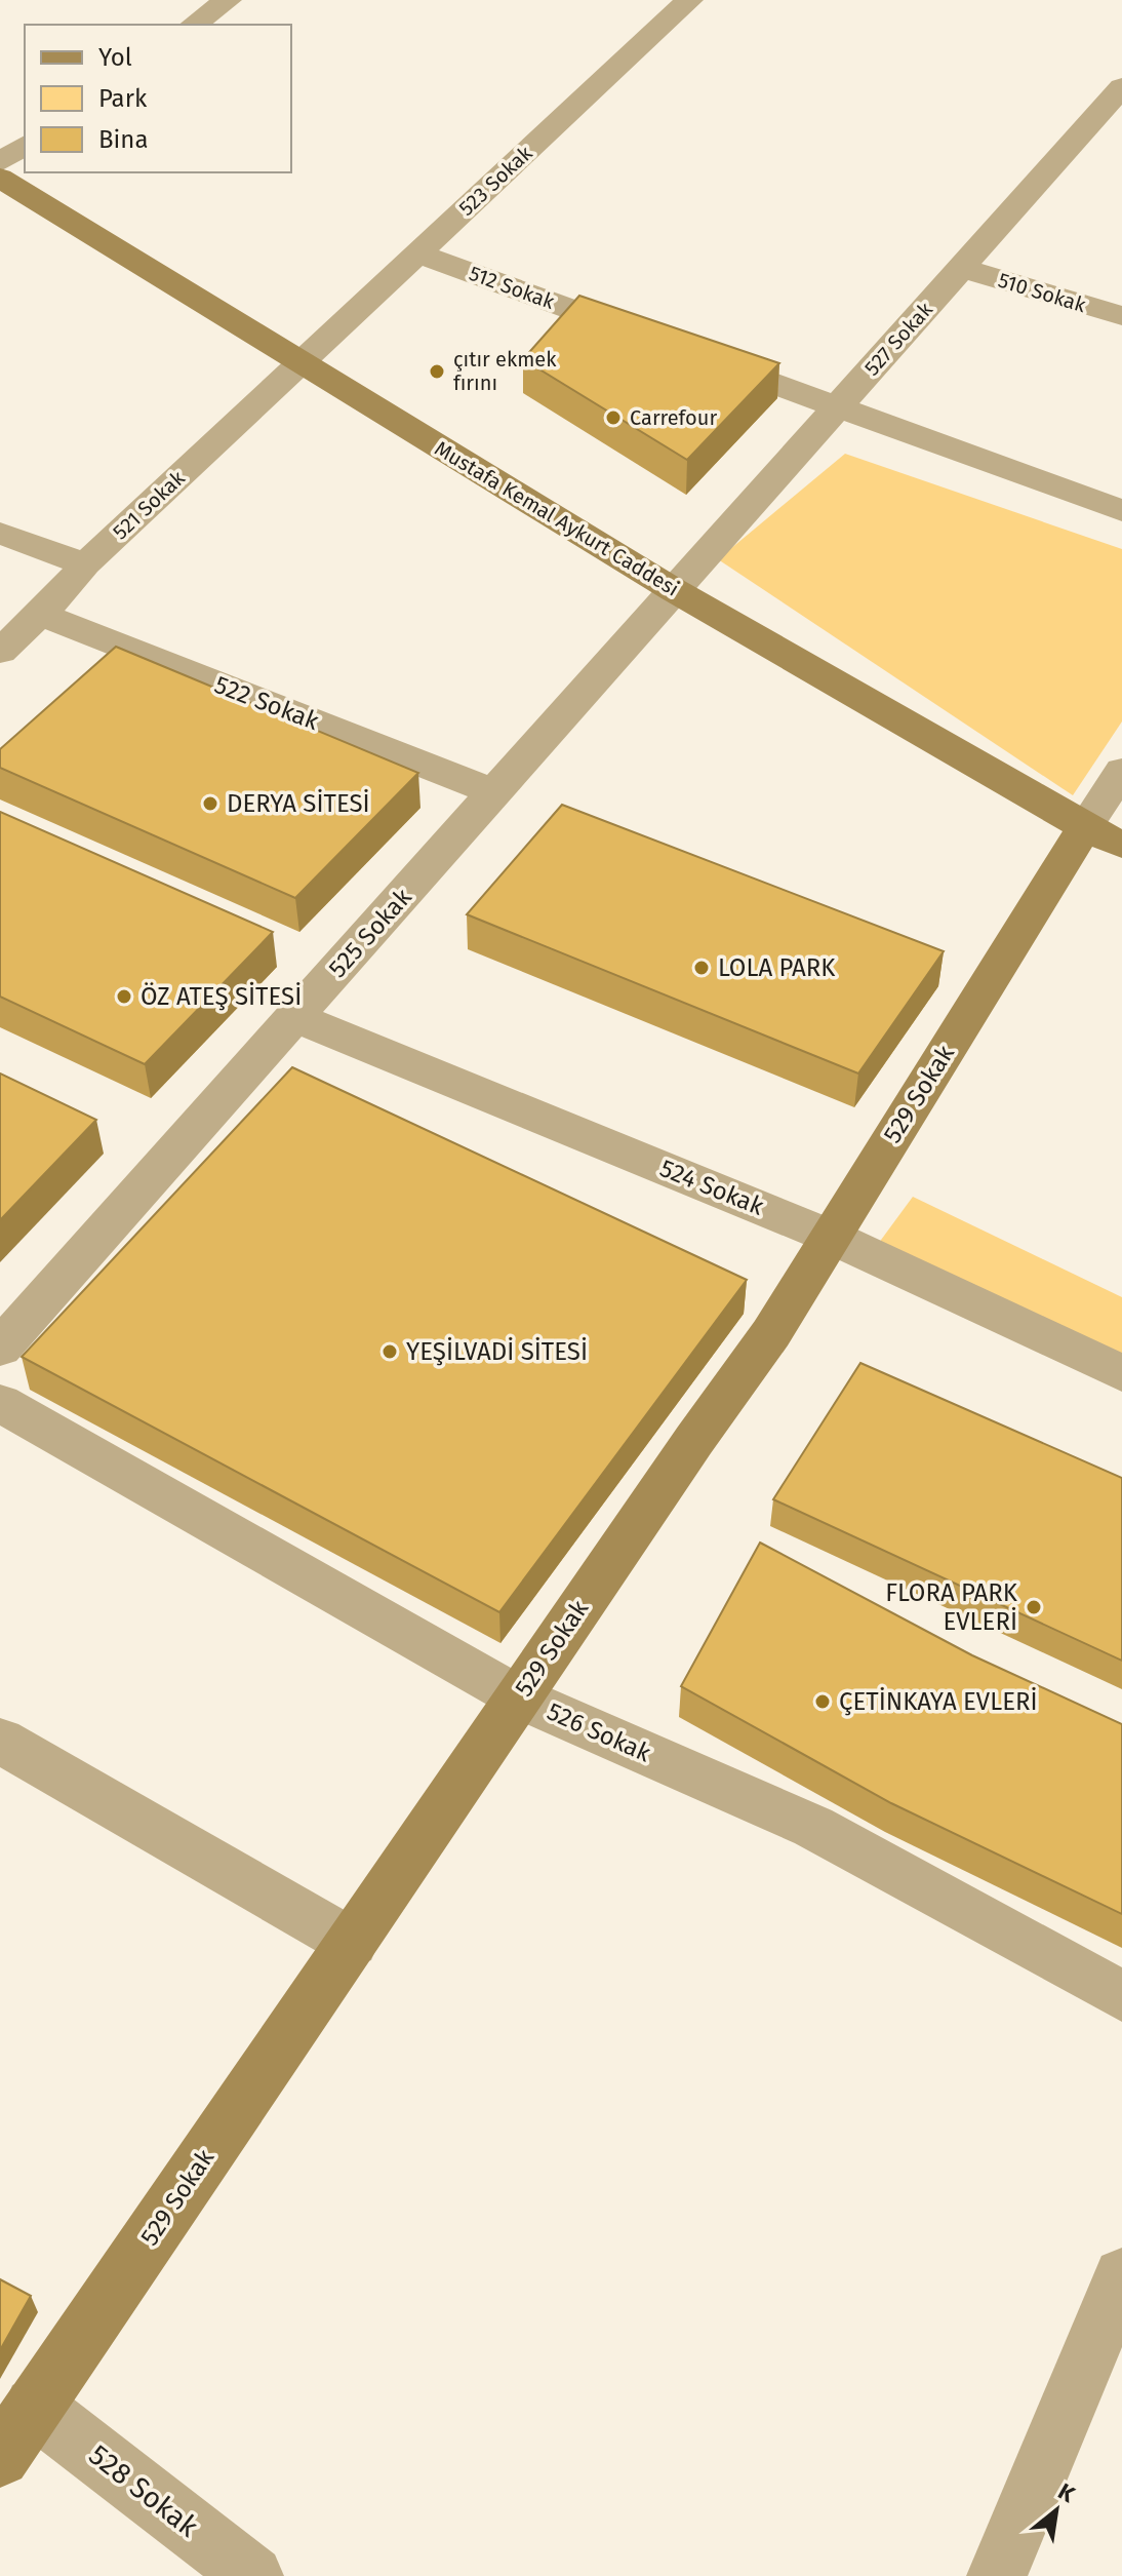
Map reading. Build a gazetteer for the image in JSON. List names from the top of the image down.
{
  "streets": {
    "street": [
      "523 Sokak",
      "512 Sokak",
      "510 Sokak",
      "527 Sokak",
      "521 Sokak",
      "Mustafa Kemal Aykurt Caddesi",
      "522 Sokak",
      "525 Sokak",
      "529 Sokak",
      "524 Sokak",
      "526 Sokak",
      "528 Sokak"
    ]
  },
  "crossings": [
    ["523 Sokak", "512 Sokak"],
    ["523 Sokak", "521 Sokak"],
    ["523 Sokak", "Mustafa Kemal Aykurt Caddesi"],
    ["512 Sokak", "527 Sokak"],
    ["510 Sokak", "527 Sokak"],
    ["527 Sokak", "Mustafa Kemal Aykurt Caddesi"],
    ["527 Sokak", "525 Sokak"],
    ["521 Sokak", "Mustafa Kemal Aykurt Caddesi"],
    ["521 Sokak", "522 Sokak"],
    ["Mustafa Kemal Aykurt Caddesi", "525 Sokak"],
    ["Mustafa Kemal Aykurt Caddesi", "529 Sokak"],
    ["522 Sokak", "525 Sokak"],
    ["525 Sokak", "524 Sokak"],
    ["529 Sokak", "524 Sokak"],
    ["529 Sokak", "526 Sokak"],
    ["529 Sokak", "528 Sokak"]
  ],
  "places": [
    "çıtır ekmek fırını",
    "Carrefour",
    "DERYA SİTESİ",
    "LOLA PARK",
    "ÖZ ATEŞ SİTESİ",
    "YEŞİLVADİ SİTESİ",
    "FLORA PARK EVLERİ",
    "ÇETİNKAYA EVLERİ"
  ],
  "legend": ["Yol", "Park", "Bina"],
  "north": "top right"
}
